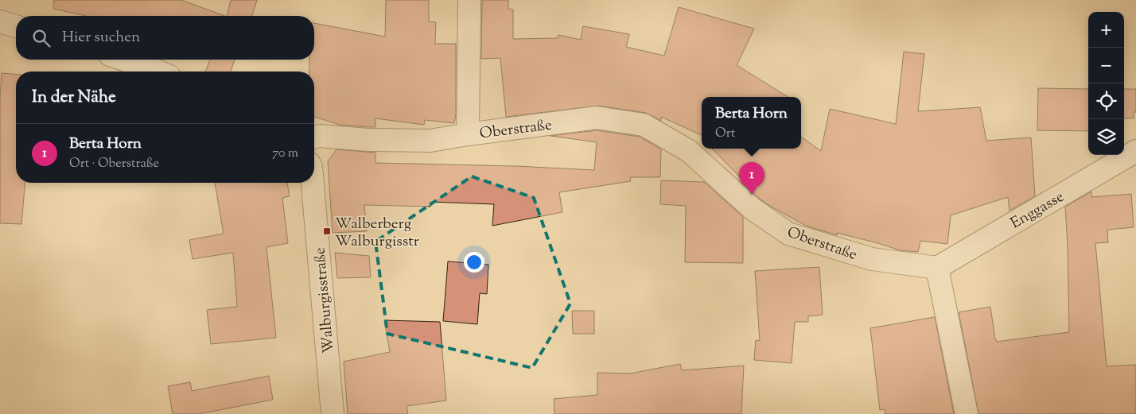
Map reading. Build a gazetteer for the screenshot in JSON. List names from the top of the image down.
{
  "streets": {
    "street": ["Oberstraße", "Enggasse", "Walburgisstraße"]
  },
  "crossings": [
    ["Oberstraße", "Enggasse"]
  ],
  "places": {
    "transit": ["Walberberg Walburgisstr"]
  },
  "page": {
    "map_buttons": ["+", "−"],
    "search": "Hier suchen",
    "heading": "In der Nähe",
    "popup": ["Berta Horn", "Ort"],
    "list": [
      {
        "mark": "1",
        "name": "Berta Horn",
        "note": "Ort · Oberstraße",
        "value": "70 m"
      }
    ],
    "pins": "1"
  }
}
